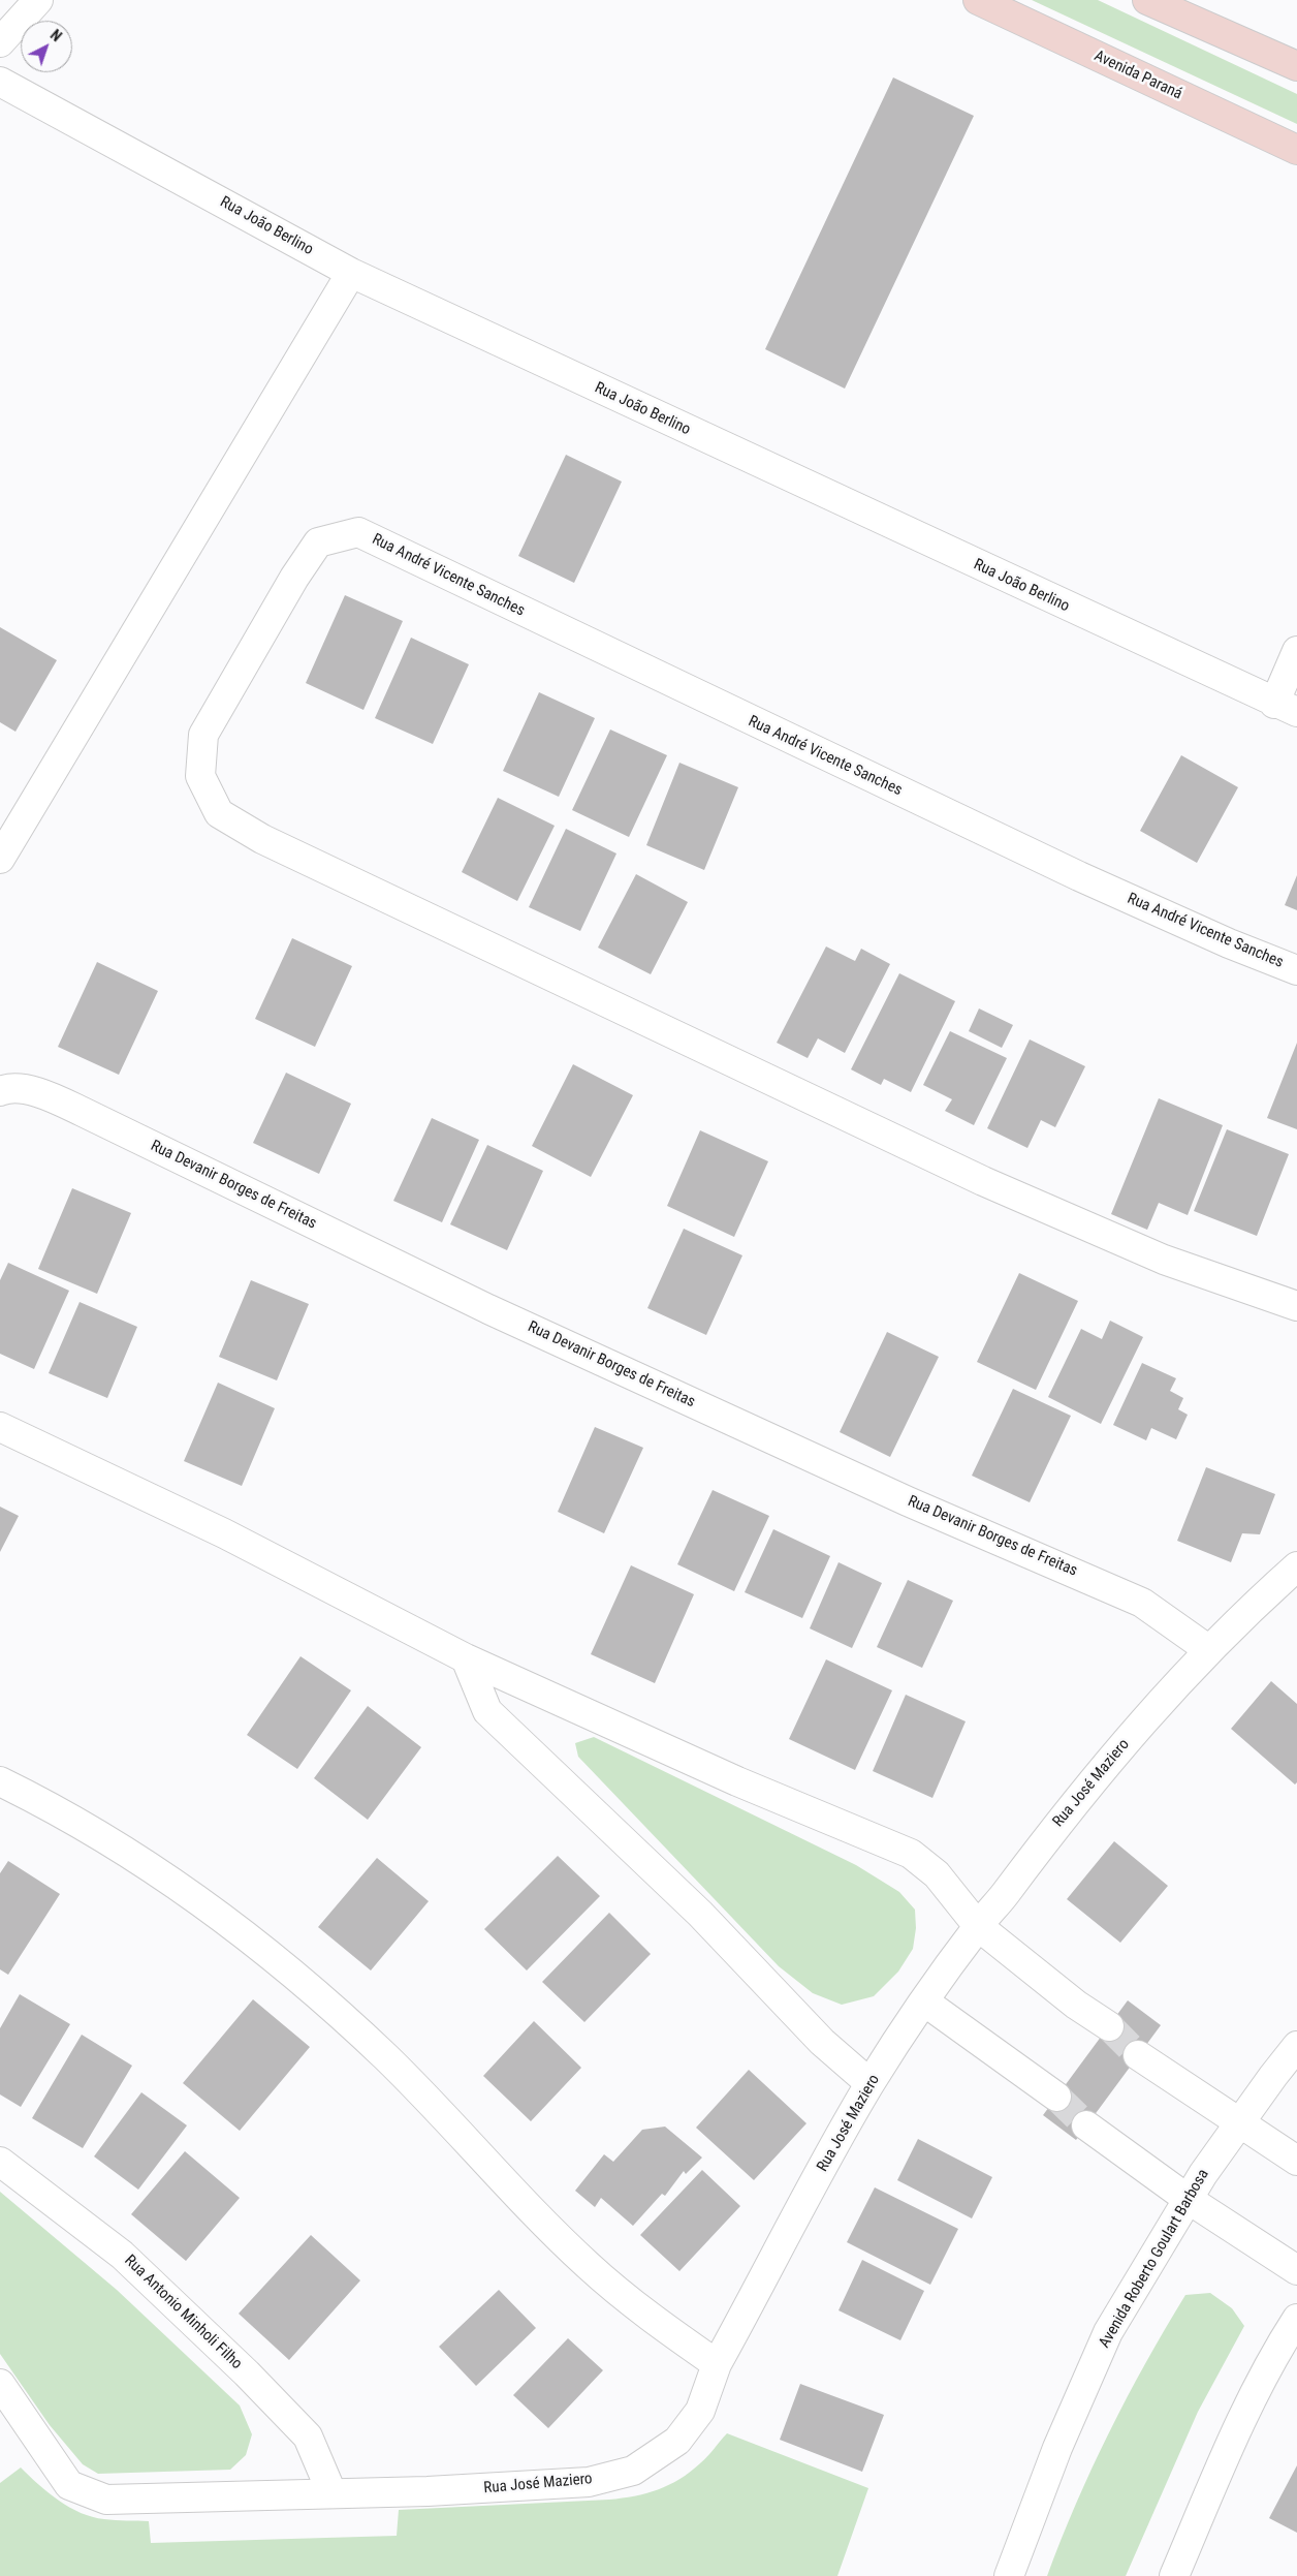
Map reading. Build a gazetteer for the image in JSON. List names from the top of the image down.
{
  "streets": {
    "main road": ["Avenida Paraná"],
    "street": [
      "Rua João Berlino",
      "Rua André Vicente Sanches",
      "Rua Devanir Borges de Freitas",
      "Rua José Maziero",
      "Avenida Roberto Goulart Barbosa",
      "Rua Antonio Minholi Filho"
    ]
  },
  "crossings": [
    ["Rua Devanir Borges de Freitas", "Rua José Maziero"],
    ["Rua José Maziero", "Rua Antonio Minholi Filho"]
  ],
  "north": "top right"
}
